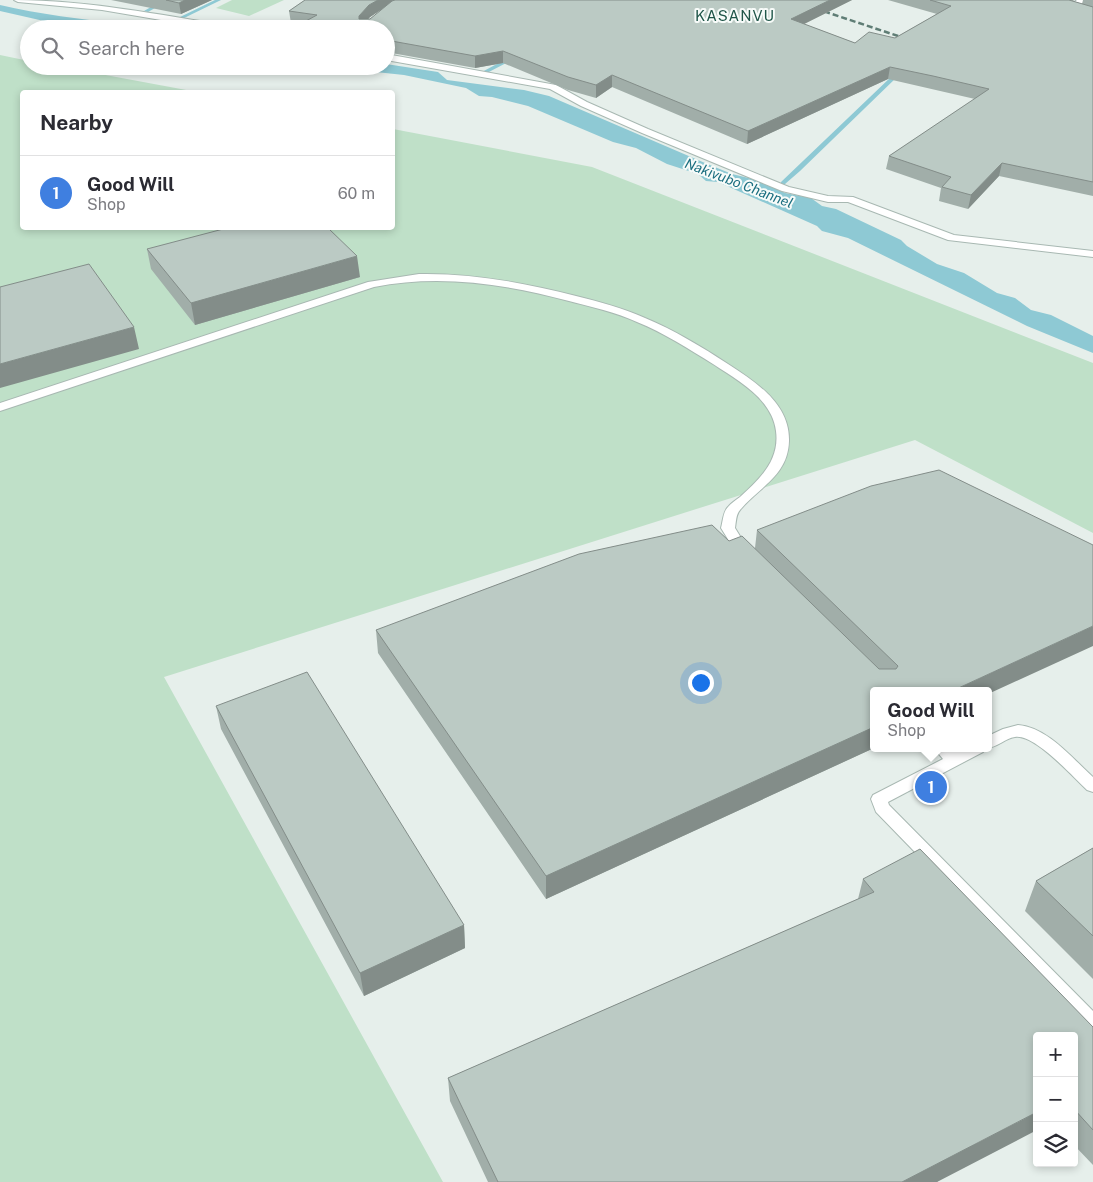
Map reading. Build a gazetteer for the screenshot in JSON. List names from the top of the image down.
{
  "districts": ["KASANVU"],
  "water": ["Nakivubo Channel"],
  "page": {
    "search": "Search here",
    "heading": "Nearby",
    "list": [
      {
        "mark": "1",
        "name": "Good Will",
        "note": "Shop",
        "value": "60 m"
      }
    ],
    "popup": ["Good Will", "Shop"],
    "pins": "1",
    "map_buttons": ["+", "−"]
  }
}
